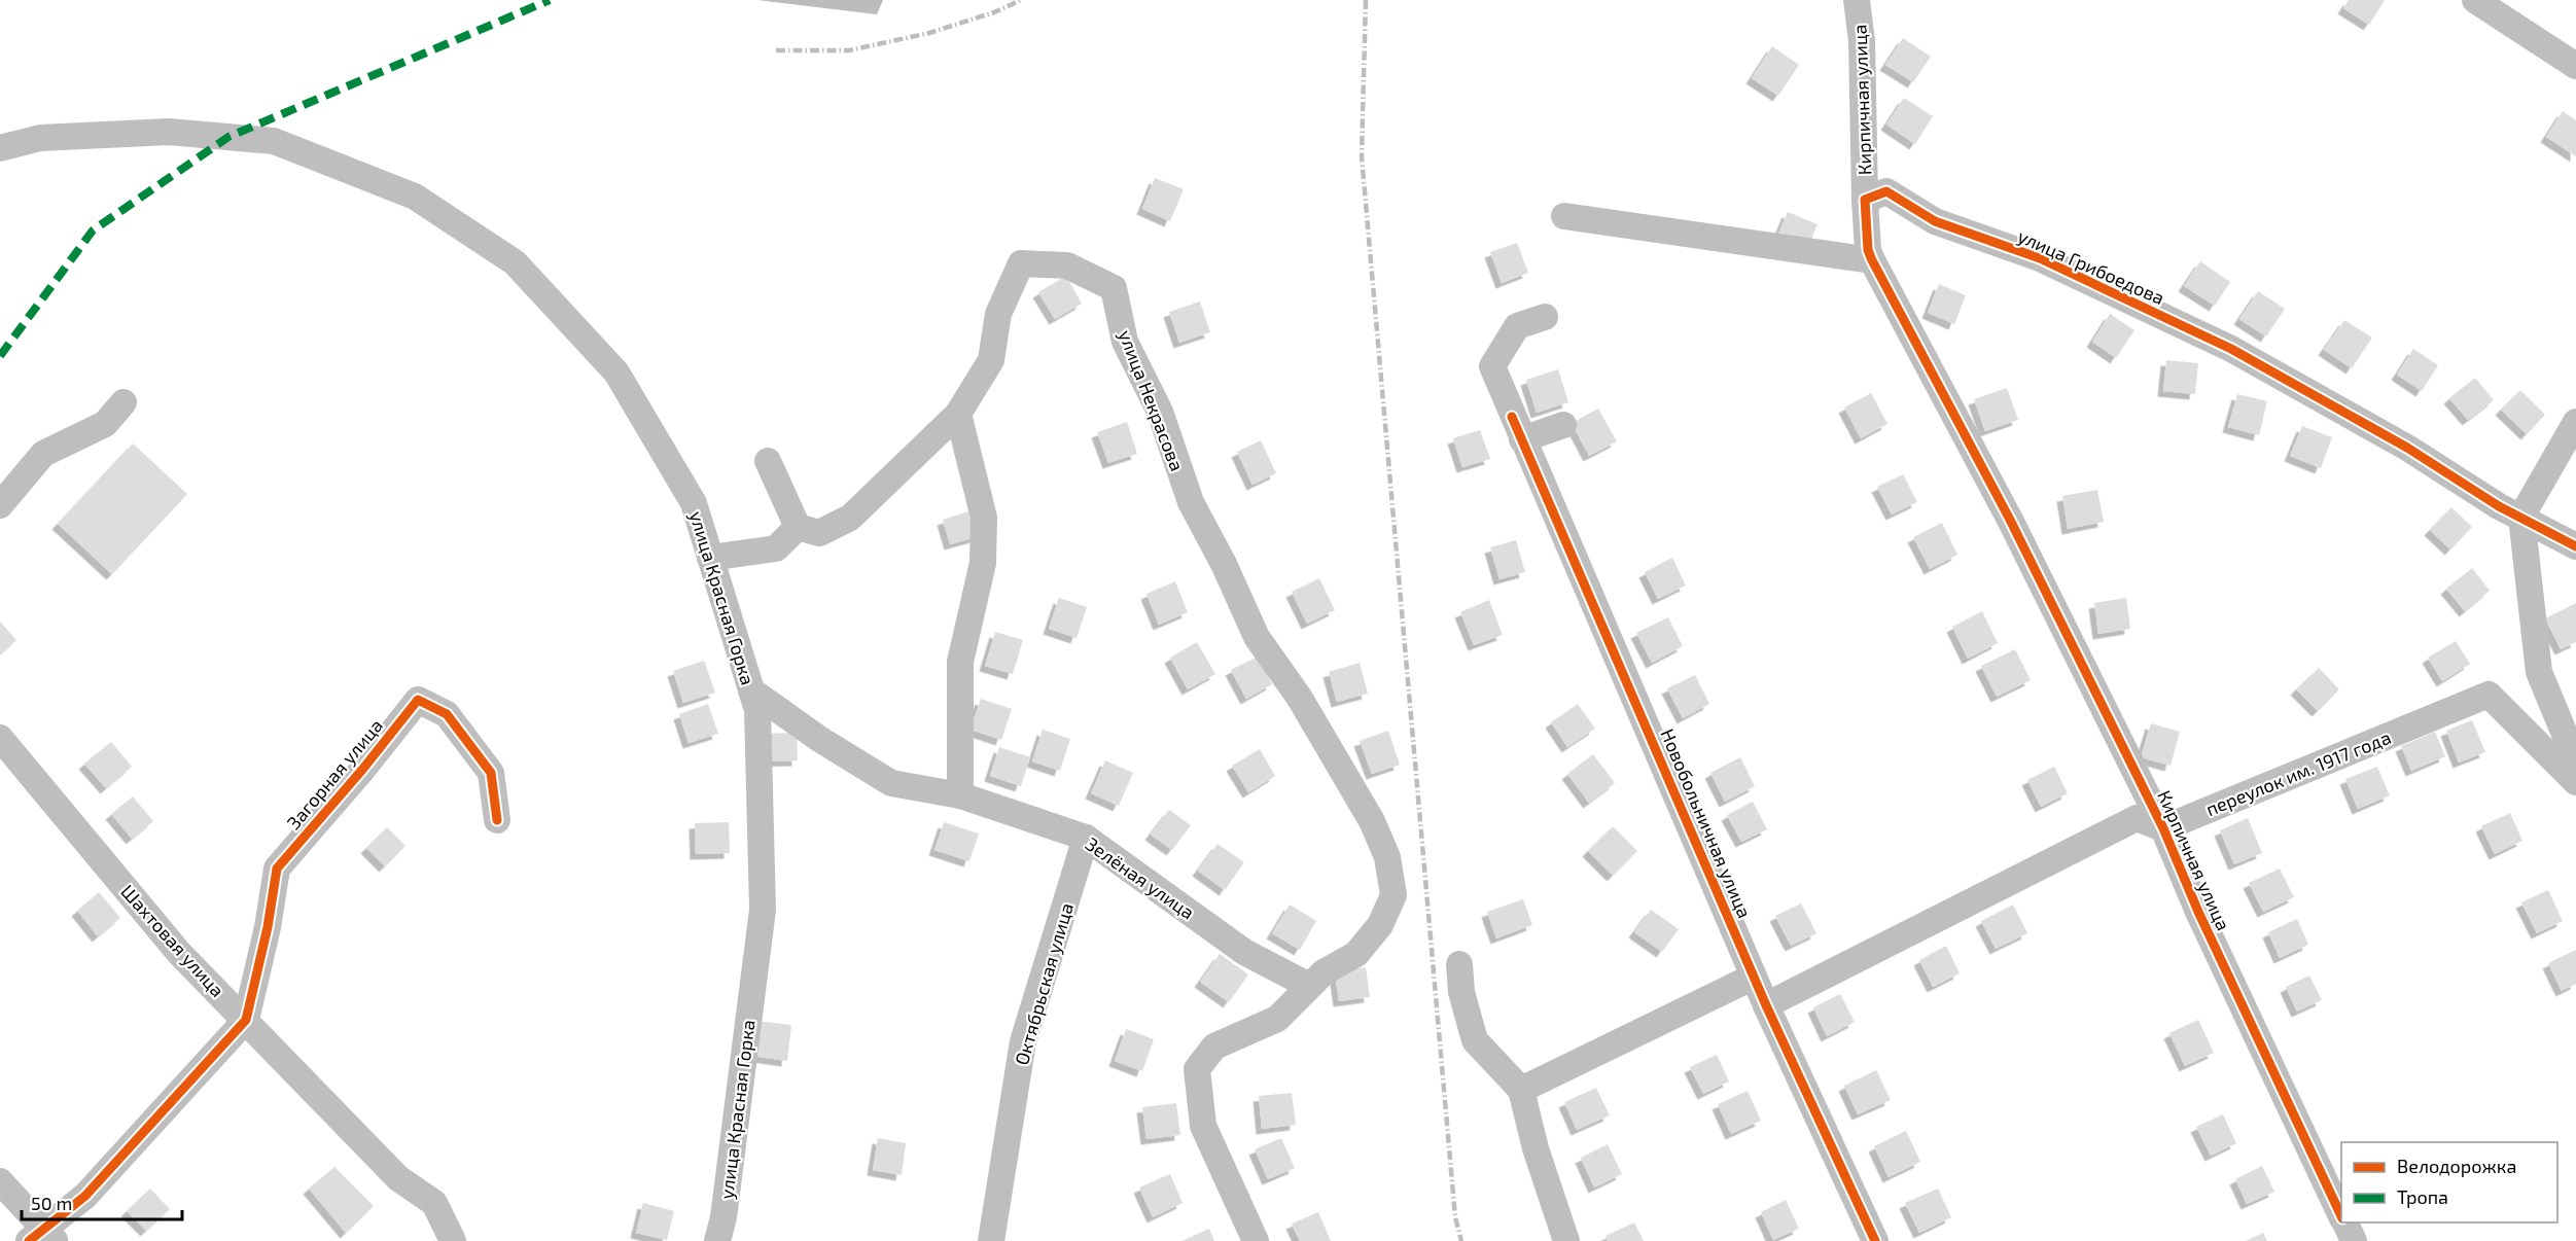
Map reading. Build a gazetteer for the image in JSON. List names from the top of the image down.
{
  "streets": {
    "street": [
      "Кирпичная улица",
      "улица Грибоедова",
      "улица Некрасова",
      "улица Красная Горка",
      "переулок им. 1917 года",
      "Загорная улица",
      "Новобольничная улица",
      "Зелёная улица",
      "Шахтовая улица",
      "Октябрьская улица"
    ]
  },
  "crossings": [
    ["Кирпичная улица", "улица Грибоедова"],
    ["Кирпичная улица", "переулок им. 1917 года"],
    ["улица Некрасова", "Зелёная улица"],
    ["улица Красная Горка", "Зелёная улица"],
    ["Загорная улица", "Шахтовая улица"],
    ["Зелёная улица", "Октябрьская улица"]
  ],
  "legend": ["Велодорожка", "Тропа"],
  "scale_bar": "50 m"
}
